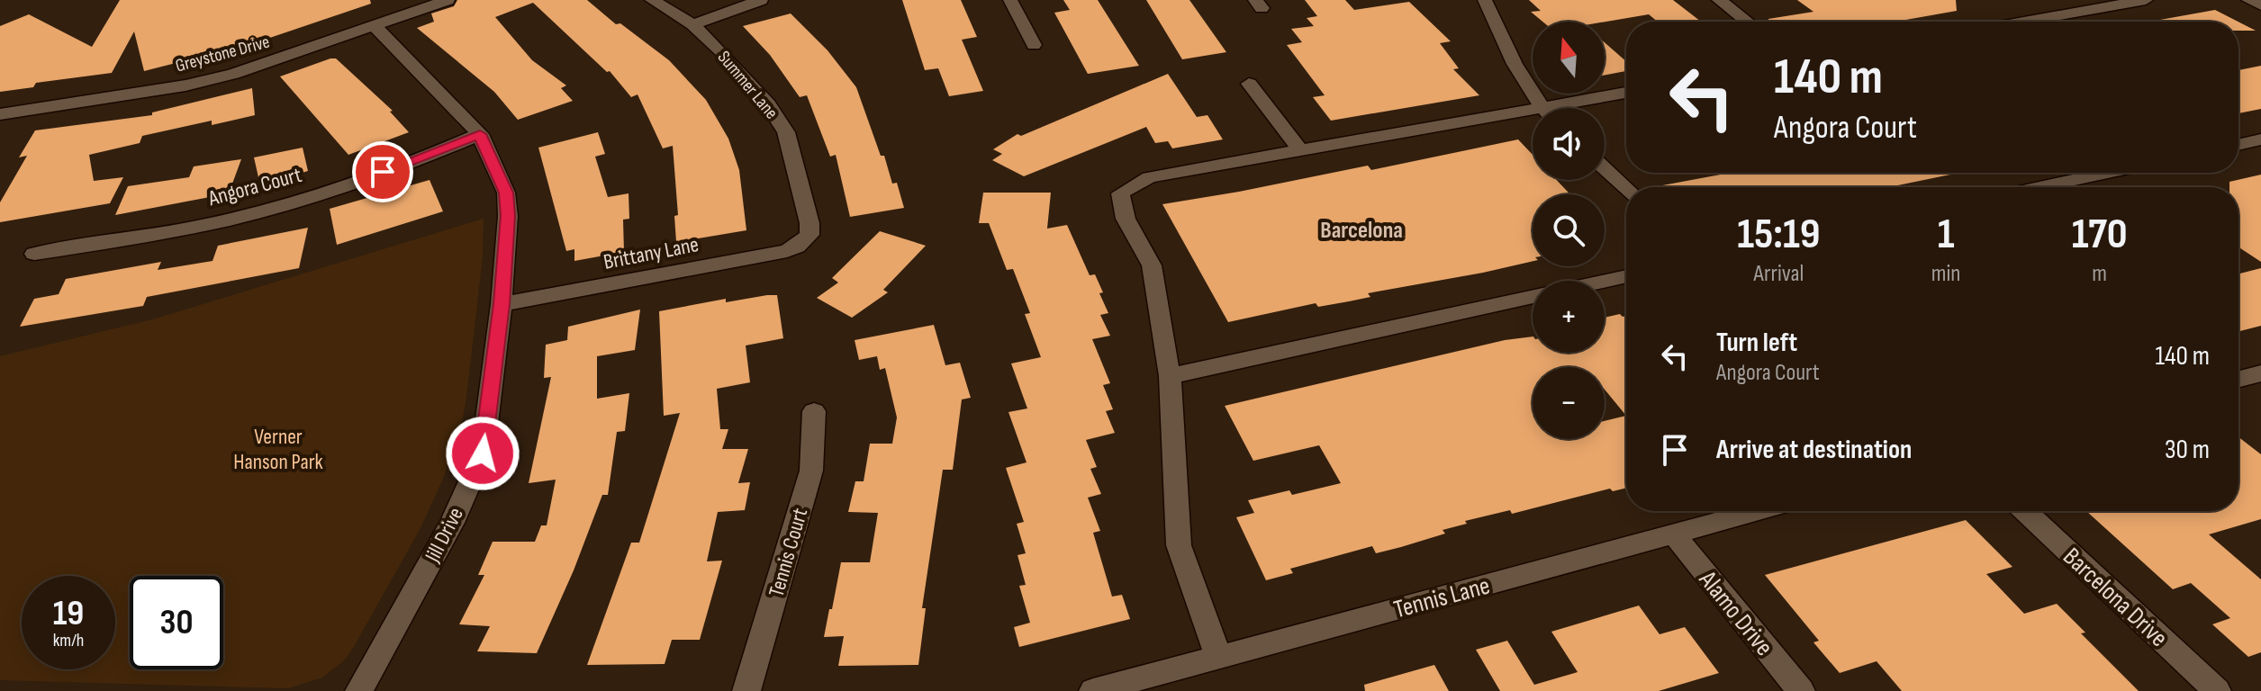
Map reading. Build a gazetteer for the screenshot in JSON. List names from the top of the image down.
{
  "streets": {
    "street": [
      "Greystone Drive",
      "Summer Lane",
      "Angora Court",
      "Brittany Lane",
      "Jill Drive",
      "Tennis Court",
      "Tennis Lane",
      "Barcelona Drive",
      "Alamo Drive"
    ]
  },
  "crossings": [
    ["Greystone Drive", "Jill Drive"],
    ["Summer Lane", "Brittany Lane"],
    ["Angora Court", "Jill Drive"],
    ["Brittany Lane", "Jill Drive"],
    ["Tennis Lane", "Alamo Drive"]
  ],
  "districts": ["Barcelona"],
  "parks": ["Verner Hanson Park"],
  "north": "top",
  "page": {
    "map_buttons": ["+", "−"],
    "turn": ["140 m", "Angora Court"],
    "eta": [
      "15:19",
      "Arrival",
      "1",
      "min",
      "170",
      "m"
    ],
    "list": [
      {
        "name": "Turn left",
        "note": "Angora Court",
        "value": "140 m"
      },
      {
        "name": "Arrive at destination",
        "value": "30 m"
      }
    ],
    "speed": "19 km/h",
    "limit": "30"
  }
}
